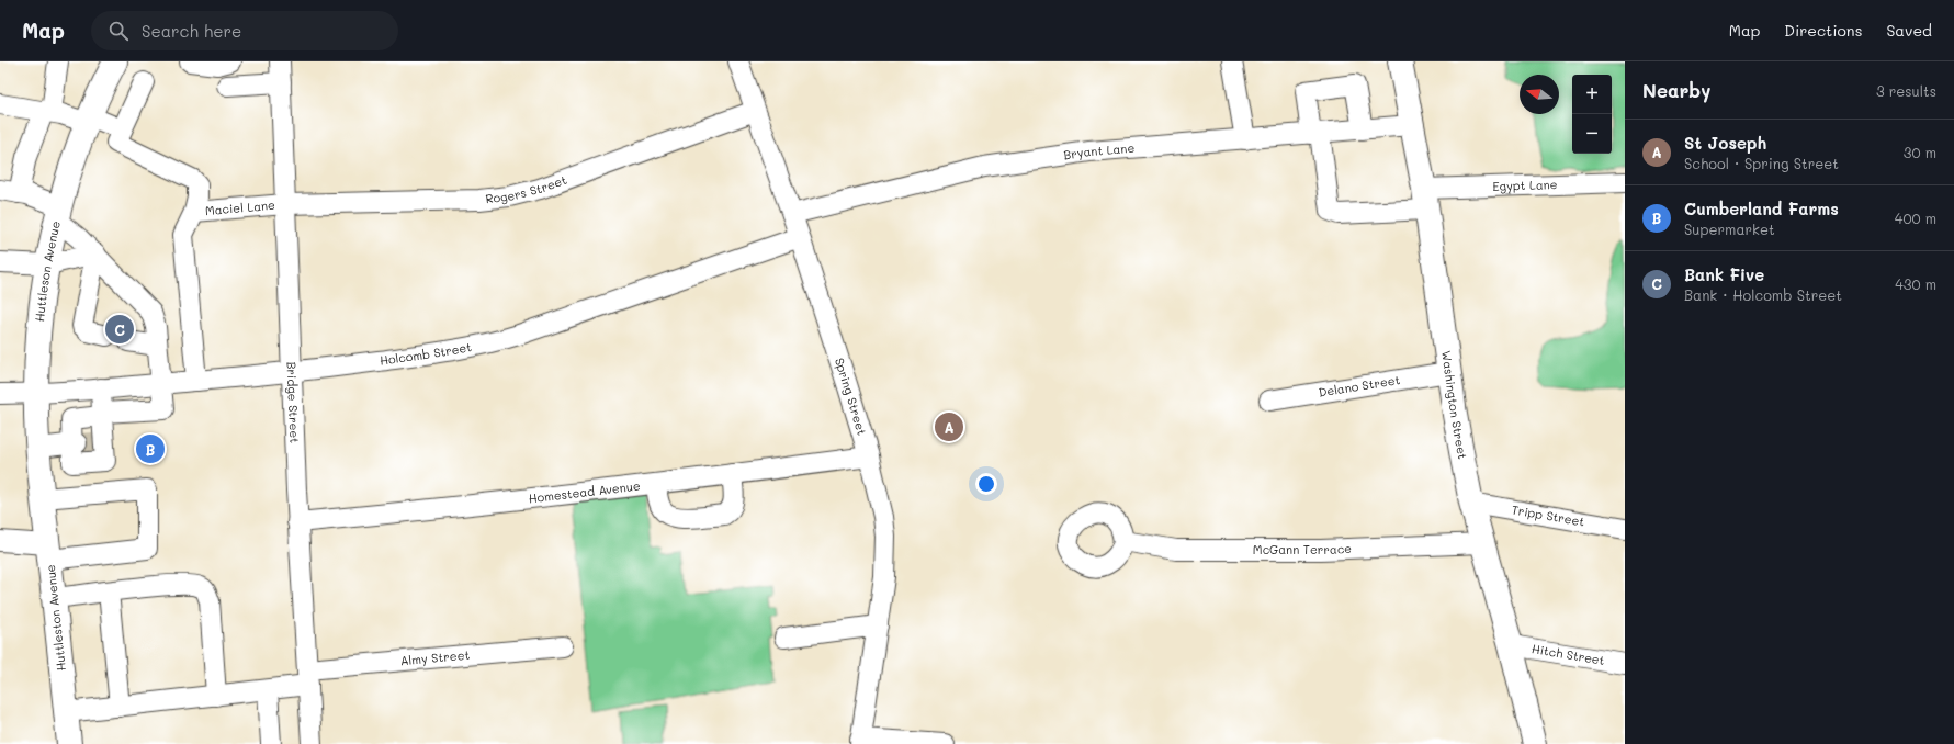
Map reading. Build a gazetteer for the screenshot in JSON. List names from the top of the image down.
{
  "streets": {
    "main road": ["Huttleson Avenue", "Washington Street", "Huttleston Avenue"],
    "street": [
      "Bryant Lane",
      "Egypt Lane",
      "Rogers Street",
      "Maciel Lane",
      "Holcomb Street",
      "Delano Street",
      "Spring Street",
      "Bridge Street",
      "Homestead Avenue",
      "Tripp Street",
      "McGann Terrace",
      "Hitch Street",
      "Almy Street"
    ]
  },
  "crossings": [
    ["Bryant Lane", "Egypt Lane"],
    ["Bryant Lane", "Spring Street"],
    ["Bryant Lane", "Washington Street"],
    ["Egypt Lane", "Washington Street"],
    ["Rogers Street", "Maciel Lane"],
    ["Rogers Street", "Spring Street"],
    ["Rogers Street", "Bridge Street"],
    ["Maciel Lane", "Bridge Street"],
    ["Huttleson Avenue", "Holcomb Street"],
    ["Huttleson Avenue", "Huttleston Avenue"],
    ["Holcomb Street", "Spring Street"],
    ["Holcomb Street", "Bridge Street"],
    ["Delano Street", "Washington Street"],
    ["Spring Street", "Homestead Avenue"],
    ["Bridge Street", "Homestead Avenue"],
    ["Bridge Street", "Almy Street"],
    ["Washington Street", "Tripp Street"],
    ["Washington Street", "McGann Terrace"],
    ["Washington Street", "Hitch Street"],
    ["Huttleston Avenue", "Almy Street"]
  ],
  "north": "left",
  "page": {
    "header": "Map",
    "search": "Search here",
    "nav": ["Map", "Directions", "Saved"],
    "heading": ["Nearby", "3 results"],
    "map_buttons": ["+", "−"],
    "list": [
      {
        "mark": "A",
        "name": "St Joseph",
        "note": "School · Spring Street",
        "value": "30 m"
      },
      {
        "mark": "B",
        "name": "Cumberland Farms",
        "note": "Supermarket",
        "value": "400 m"
      },
      {
        "mark": "C",
        "name": "Bank Five",
        "note": "Bank · Holcomb Street",
        "value": "430 m"
      }
    ],
    "pins": ["C", "A", "B"]
  }
}
